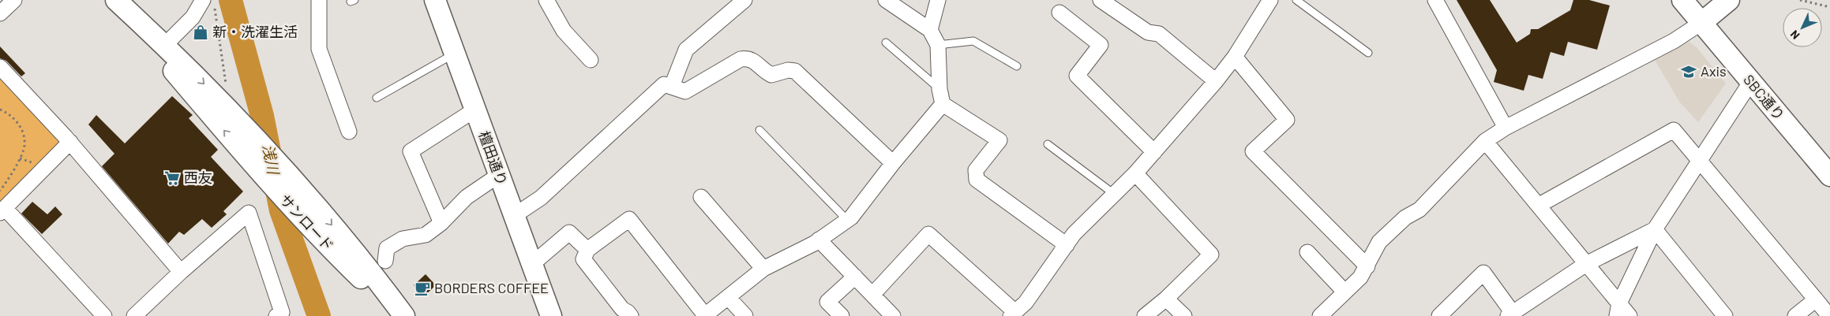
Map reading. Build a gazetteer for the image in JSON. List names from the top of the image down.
{
  "streets": {
    "street": ["SBC通り", "檀田通り", "サンロード"]
  },
  "water": ["浅川"],
  "places": {
    "shop": ["新・洗濯生活"],
    "school or university": ["Axis"],
    "supermarket": ["西友"],
    "cafe": ["BORDERS COFFEE"]
  },
  "north": "bottom left"
}
